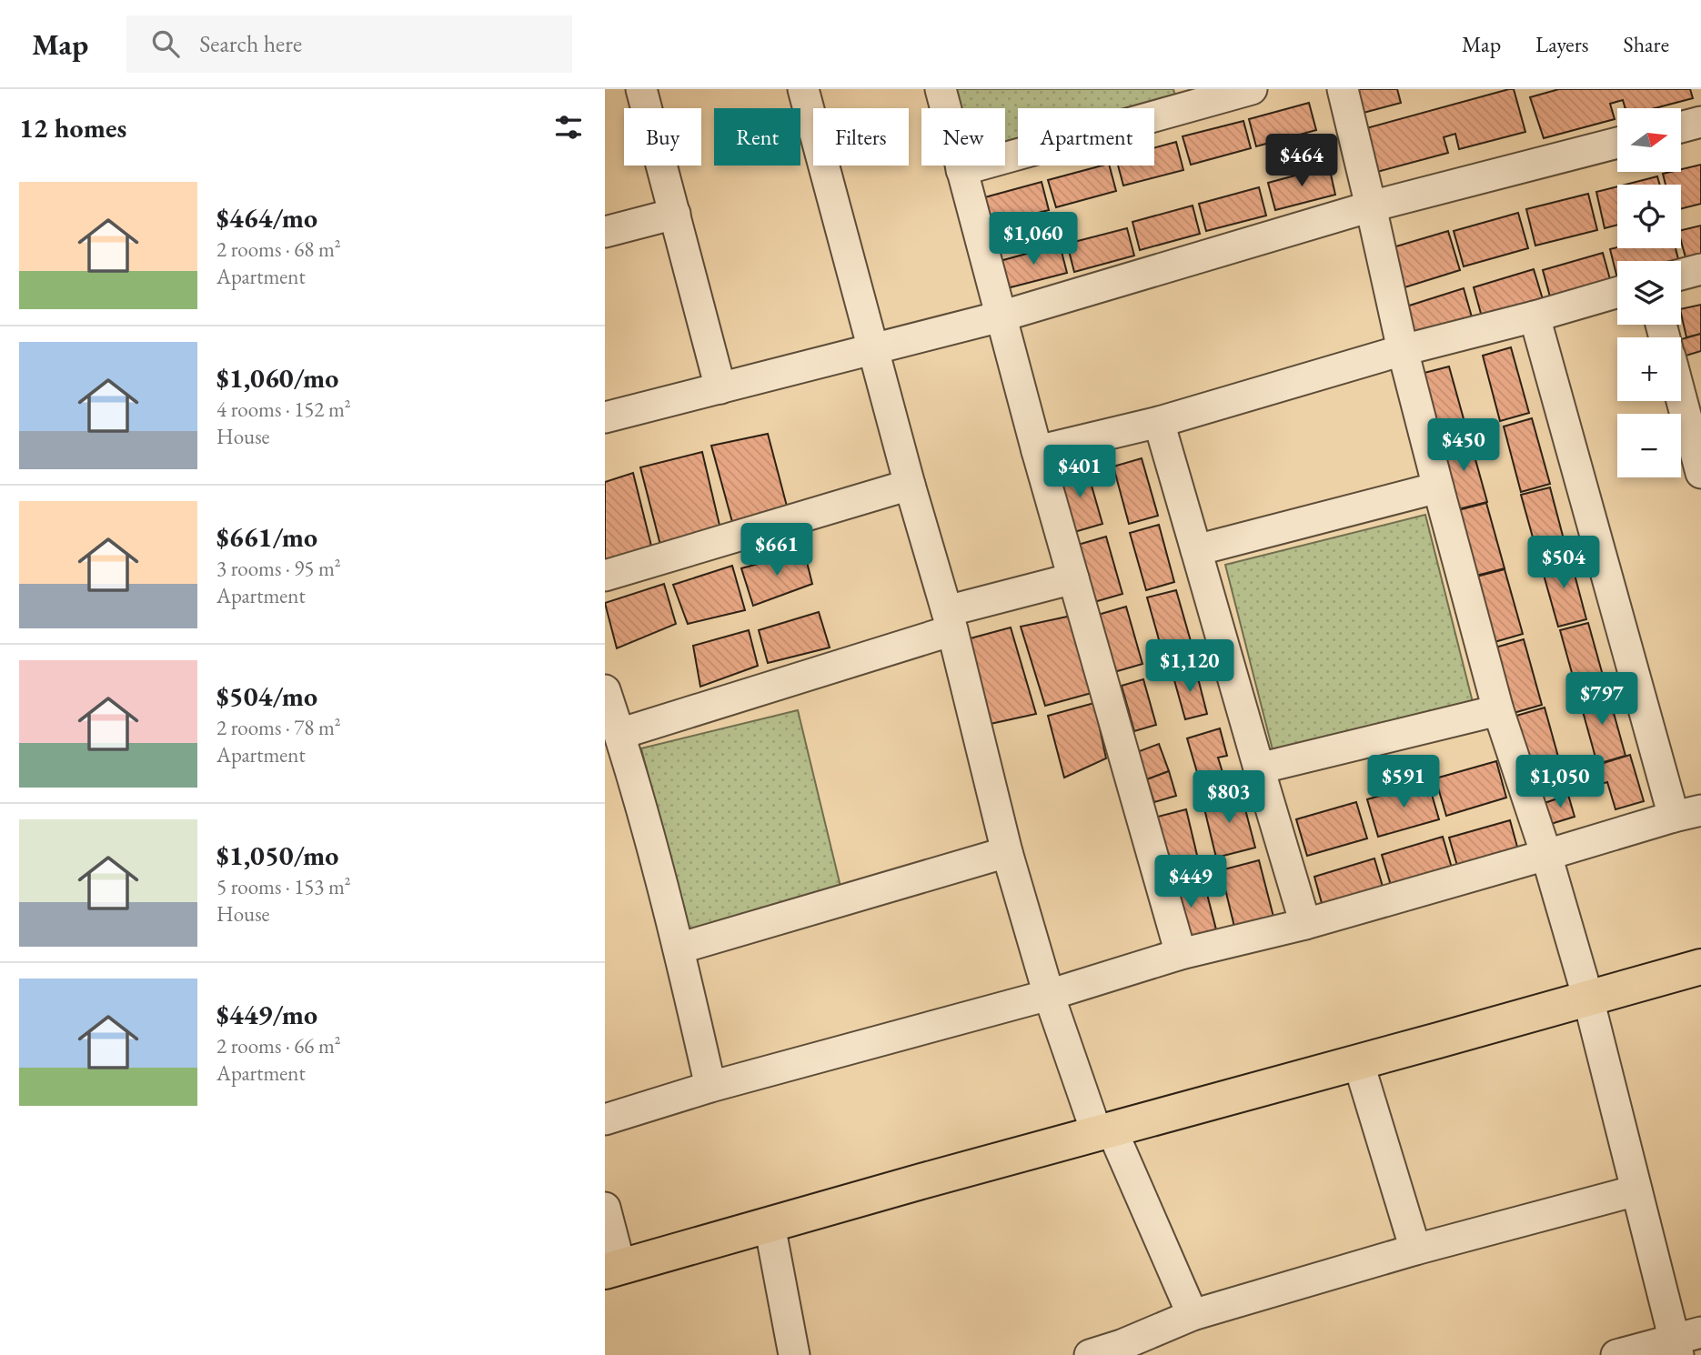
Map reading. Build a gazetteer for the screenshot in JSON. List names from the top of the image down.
{
  "north": "right",
  "page": {
    "header": "Map",
    "search": "Search here",
    "nav": ["Map", "Layers", "Share"],
    "heading": "12 homes",
    "map_buttons": ["+", "−"],
    "chip": [
      "Buy",
      "Rent",
      "Filters",
      "New",
      "Apartment"
    ],
    "price": [
      "$464",
      "$1,060",
      "$450",
      "$401",
      "$661",
      "$504",
      "$1,120",
      "$797",
      "$591",
      "$1,050",
      "$803",
      "$449"
    ],
    "list": [
      {
        "name": "$464/mo",
        "note": "2 rooms · 68 m² · Apartment"
      },
      {
        "name": "$1,060/mo",
        "note": "4 rooms · 152 m² · House"
      },
      {
        "name": "$661/mo",
        "note": "3 rooms · 95 m² · Apartment"
      },
      {
        "name": "$504/mo",
        "note": "2 rooms · 78 m² · Apartment"
      },
      {
        "name": "$1,050/mo",
        "note": "5 rooms · 153 m² · House"
      },
      {
        "name": "$449/mo",
        "note": "2 rooms · 66 m² · Apartment"
      }
    ]
  }
}
